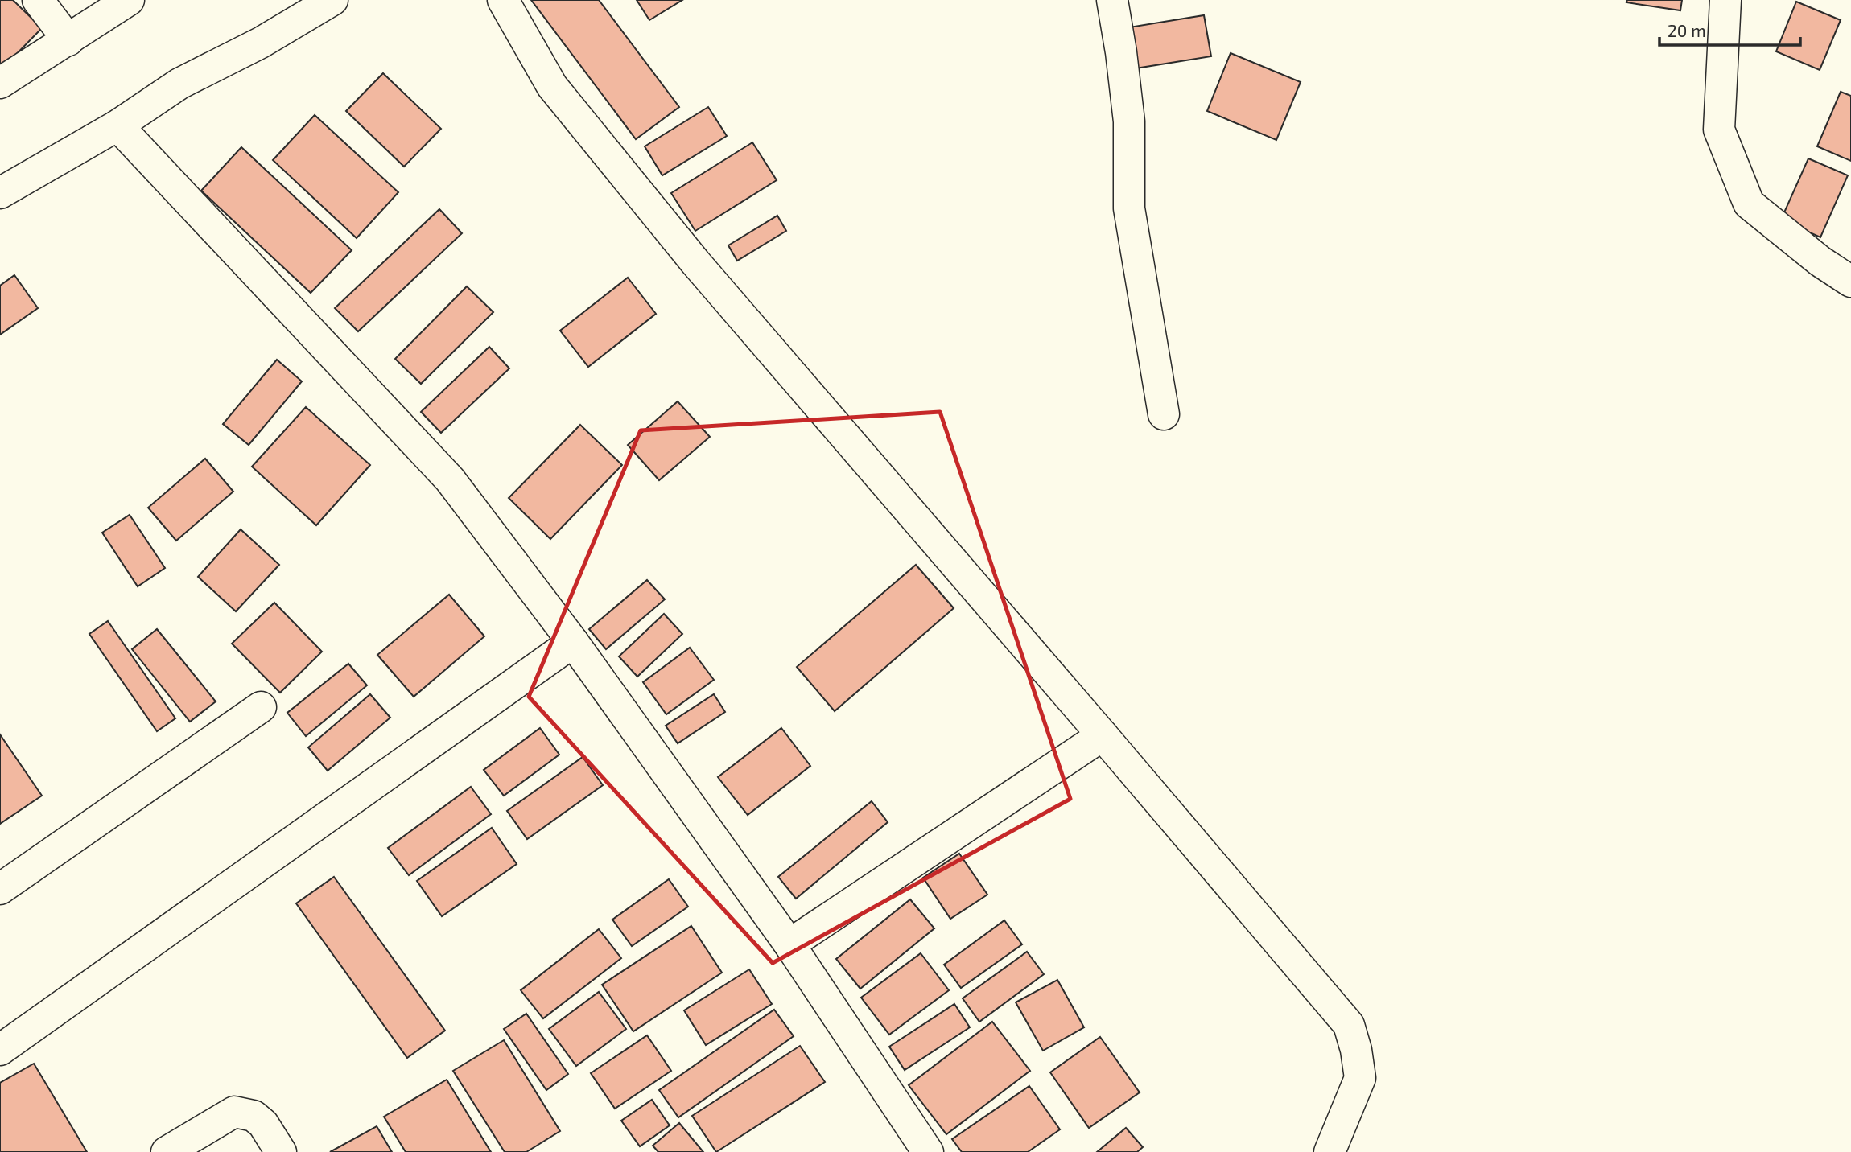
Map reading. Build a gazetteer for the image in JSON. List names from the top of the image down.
{
  "scale_bar": "20 m"
}
